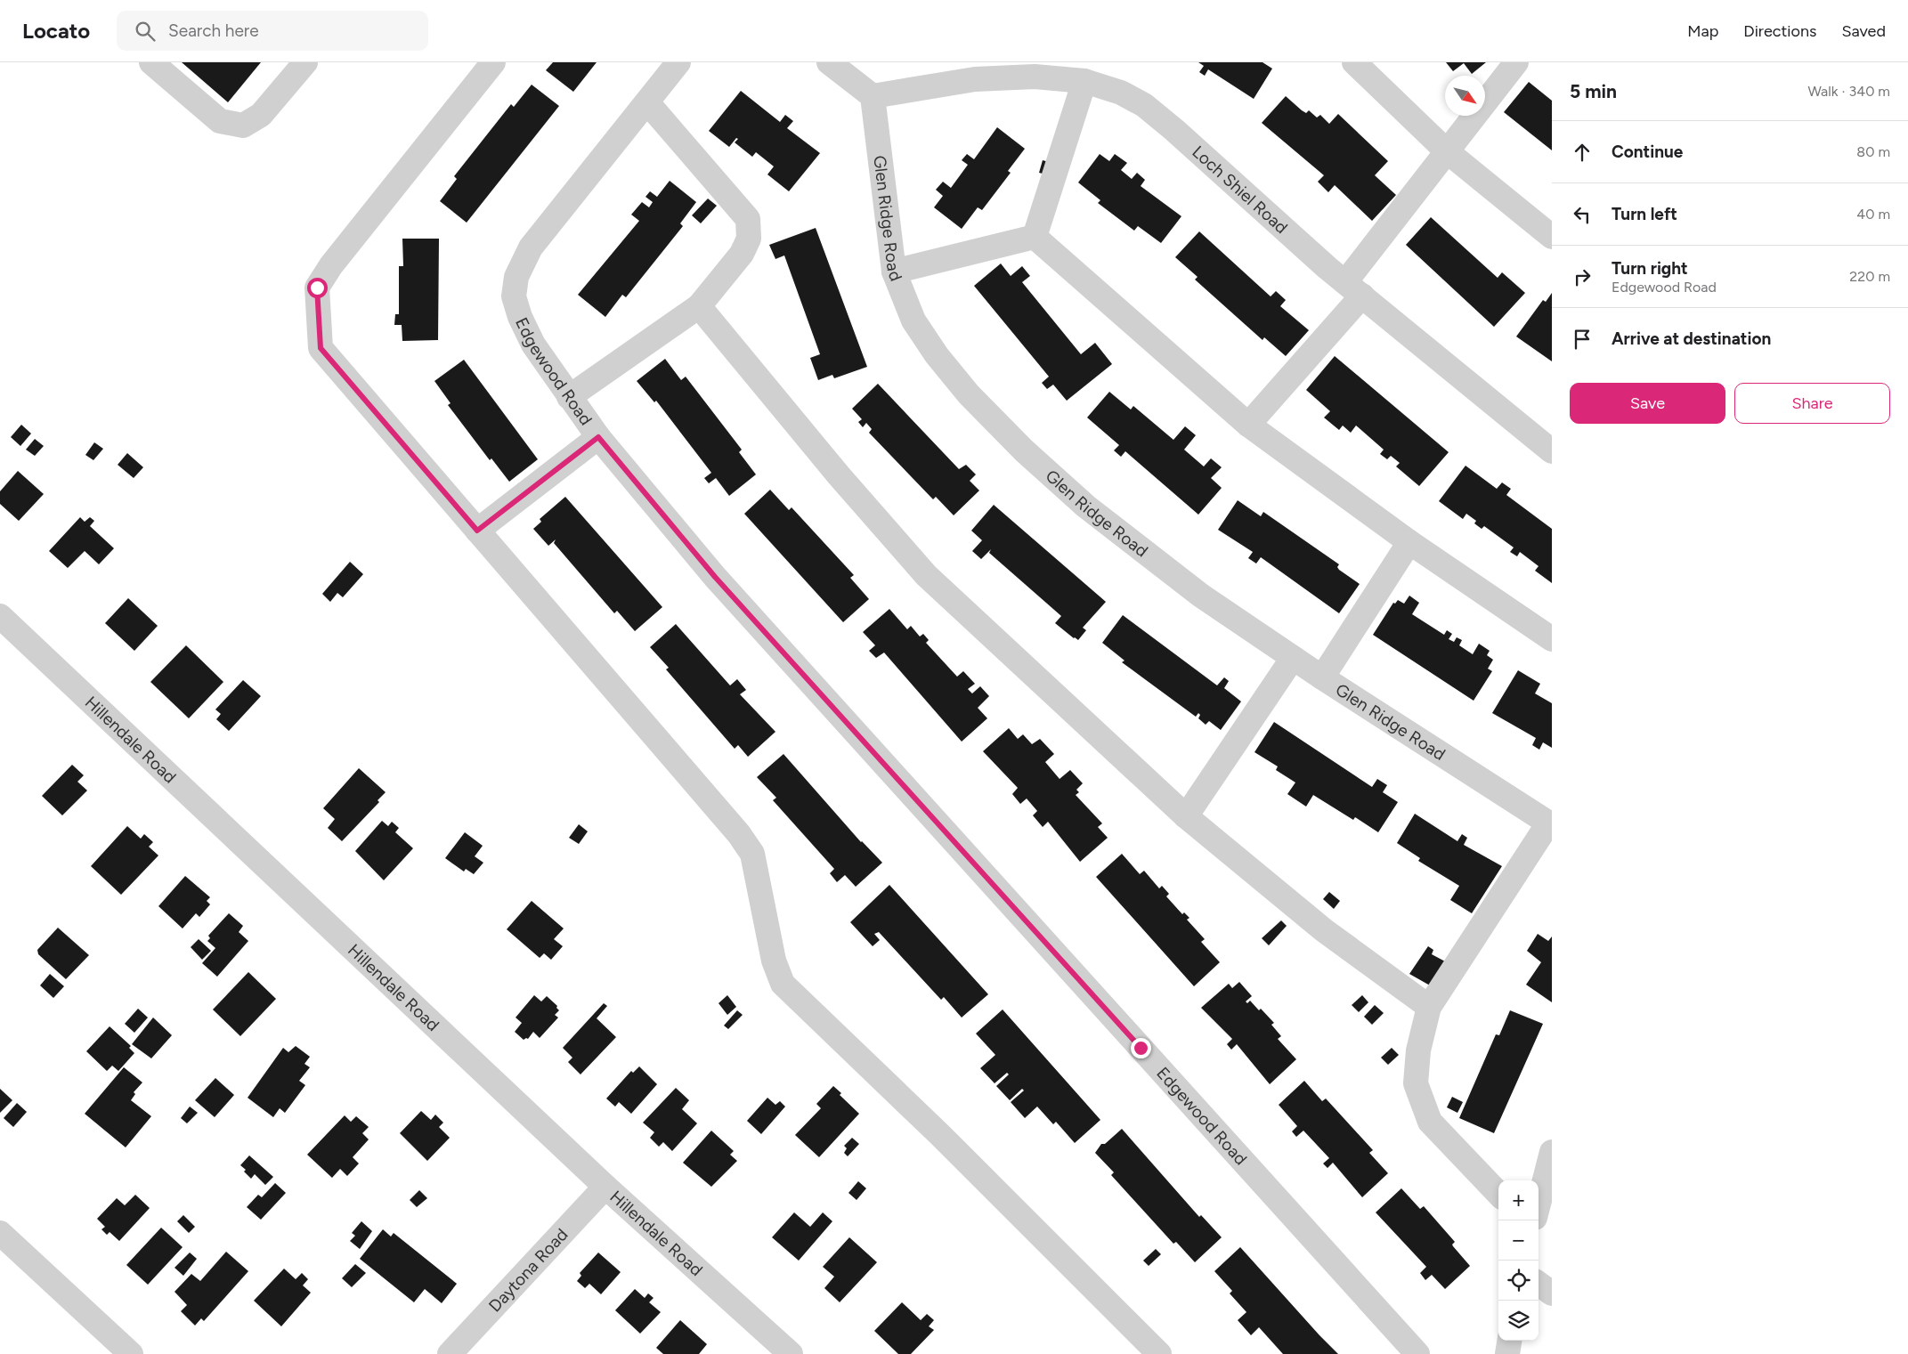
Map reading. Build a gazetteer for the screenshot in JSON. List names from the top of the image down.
{
  "streets": {
    "street": [
      "Loch Shiel Road",
      "Glen Ridge Road",
      "Edgewood Road",
      "Hillendale Road",
      "Daytona Road"
    ]
  },
  "crossings": [
    ["Loch Shiel Road", "Glen Ridge Road"],
    ["Hillendale Road", "Daytona Road"]
  ],
  "north": "bottom right",
  "page": {
    "header": "Locato",
    "search": "Search here",
    "nav": ["Map", "Directions", "Saved"],
    "heading": ["5 min", "Walk · 340 m"],
    "list": [
      ["Continue", "80 m"],
      ["Turn left", "40 m"],
      ["Turn right", "Edgewood Road", "220 m"],
      "Arrive at destination"
    ],
    "buttons": ["Save", "Share"],
    "map_buttons": ["+", "−"]
  }
}
